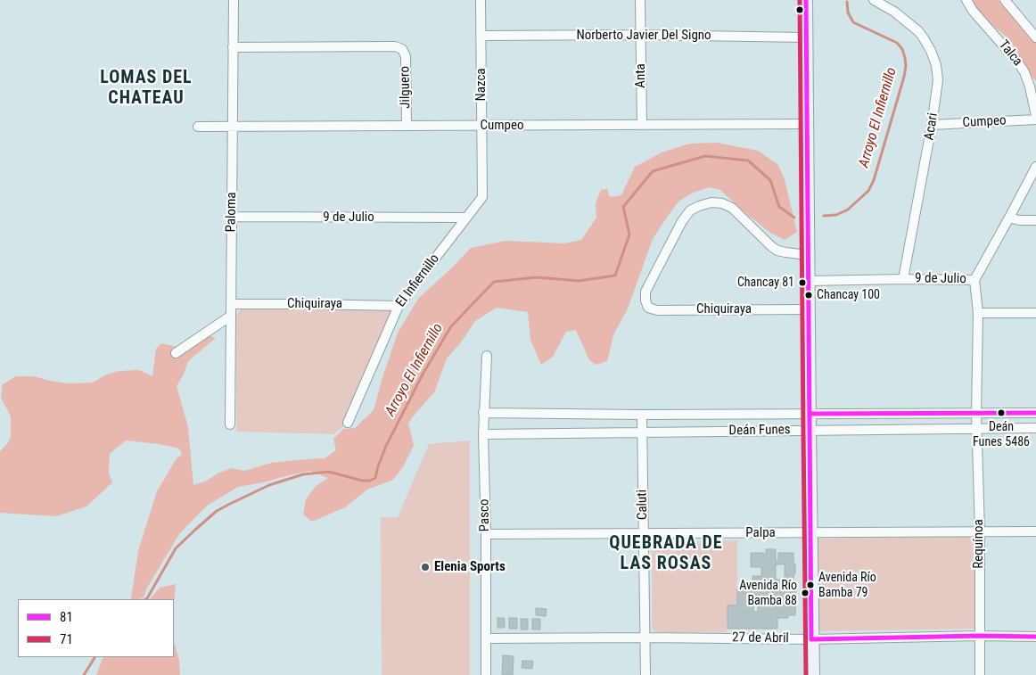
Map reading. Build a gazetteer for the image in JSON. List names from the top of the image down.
{
  "streets": {
    "street": [
      "Norberto Javier Del Signo",
      "Talca",
      "Anta",
      "Nazca",
      "Jilguero",
      "Cumpeo",
      "Acari",
      "Paloma",
      "9 de Julio",
      "El Infiernillo",
      "Chiquiraya",
      "Deán Funes",
      "Caluti",
      "Pasco",
      "Palpa",
      "Requínoa",
      "27 de Abril"
    ]
  },
  "crossings": [
    ["Norberto Javier Del Signo", "Anta"],
    ["Norberto Javier Del Signo", "Nazca"],
    ["Talca", "Cumpeo"],
    ["Anta", "Cumpeo"],
    ["Nazca", "Cumpeo"],
    ["Nazca", "El Infiernillo"],
    ["Jilguero", "Cumpeo"],
    ["Jilguero", "Paloma"],
    ["Cumpeo", "Acari"],
    ["Cumpeo", "Paloma"],
    ["Acari", "9 de Julio"],
    ["Paloma", "9 de Julio"],
    ["Paloma", "Chiquiraya"],
    ["9 de Julio", "El Infiernillo"],
    ["El Infiernillo", "Chiquiraya"],
    ["Deán Funes", "Caluti"],
    ["Deán Funes", "Pasco"],
    ["Deán Funes", "Requínoa"],
    ["Caluti", "Palpa"],
    ["Caluti", "27 de Abril"],
    ["Pasco", "Palpa"],
    ["Pasco", "27 de Abril"],
    ["Palpa", "Requínoa"],
    ["Requínoa", "27 de Abril"]
  ],
  "districts": ["LOMAS DEL CHATEAU", "QUEBRADA DE LAS ROSAS"],
  "water": ["Arroyo El Infiernillo"],
  "places": [
    "Chancay 81",
    "Chancay 100",
    "Deán Funes 5486",
    "Elenia Sports",
    "Avenida Río Bamba 79",
    "Avenida Río Bamba 88"
  ],
  "lines": ["transit line 81", "transit line 71"],
  "legend": ["81", "71"]
}
